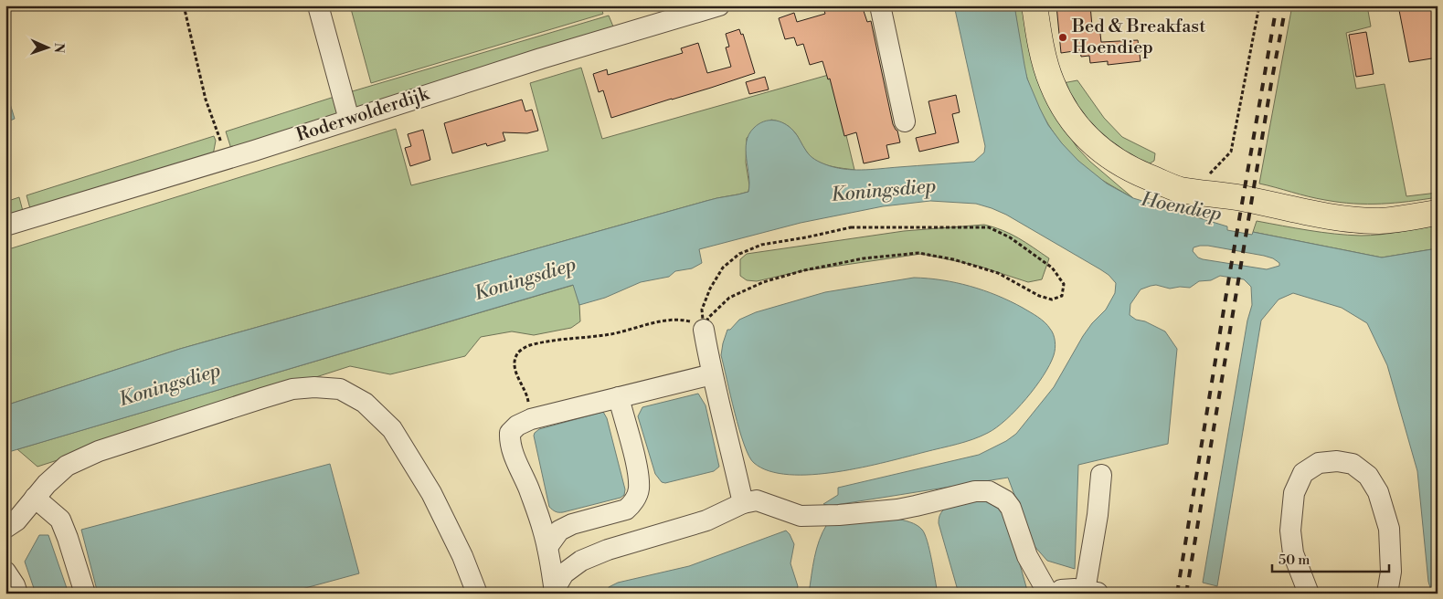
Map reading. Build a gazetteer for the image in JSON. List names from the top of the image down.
{
  "streets": {
    "street": ["Roderwolderdijk"]
  },
  "water": ["Koningsdiep", "Hoendiep"],
  "places": ["Bed & Breakfast Hoendiep"],
  "scale_bar": "50 m",
  "north": "right"
}
